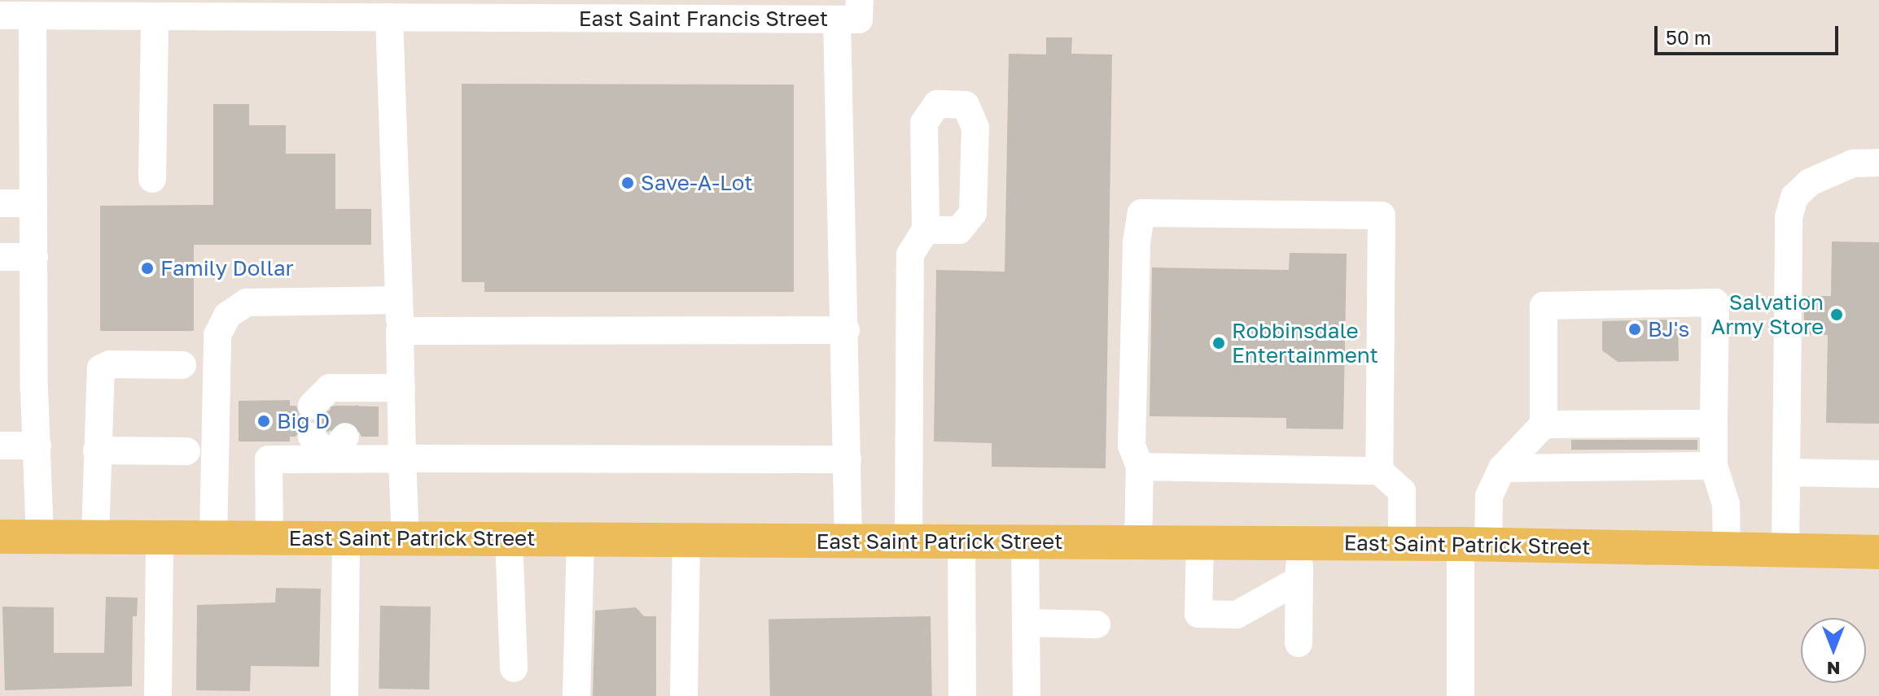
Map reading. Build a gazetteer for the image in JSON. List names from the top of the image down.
{
  "streets": {
    "main road": ["East Saint Patrick Street"],
    "street": ["East Saint Francis Street"]
  },
  "places": [
    "Save-A-Lot",
    "Family Dollar",
    "Salvation Army Store",
    "BJ's",
    "Robbinsdale Entertainment",
    "Big D"
  ],
  "scale_bar": "50 m",
  "north": "bottom"
}
